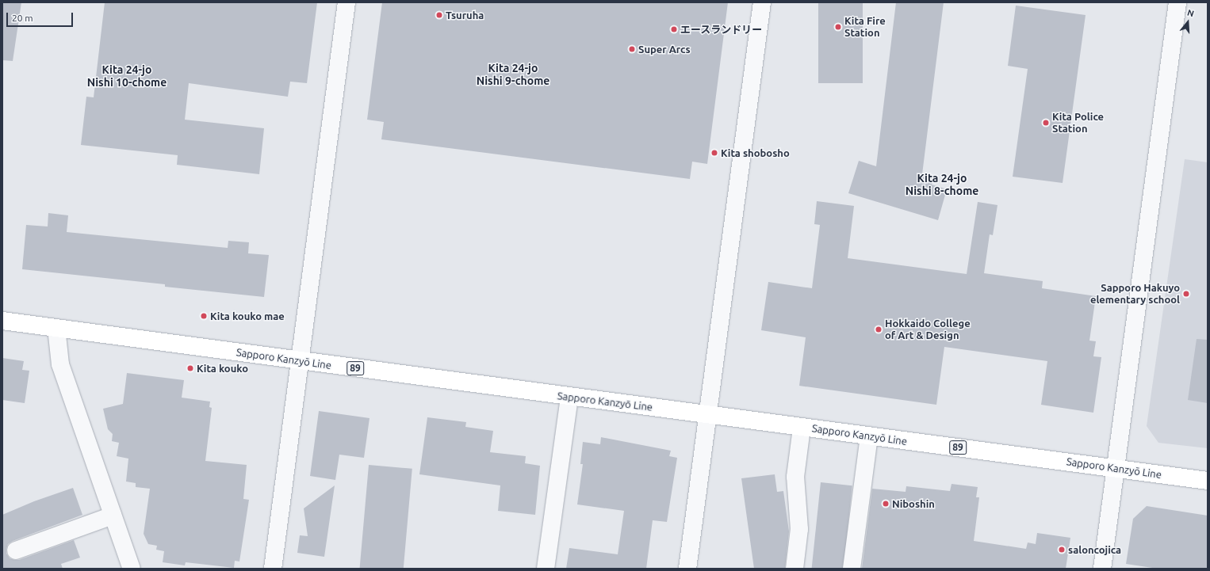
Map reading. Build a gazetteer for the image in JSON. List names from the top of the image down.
{
  "streets": {
    "main road": ["Sapporo Kanzyō Line", "89"]
  },
  "districts": ["Kita 24-jo Nishi 9-chome", "Kita 24-jo Nishi 10-chome", "Kita 24-jo Nishi 8-chome"],
  "places": [
    "Tsuruha",
    "Kita Fire Station",
    "エースランドリー",
    "Super Arcs",
    "Kita Police Station",
    "Kita shobosho",
    "Sapporo Hakuyo elementary school",
    "Kita kouko mae",
    "Hokkaido College of Art & Design",
    "Kita kouko",
    "Niboshin",
    "saloncojica"
  ],
  "scale_bar": "20 m",
  "north": "top"
}
